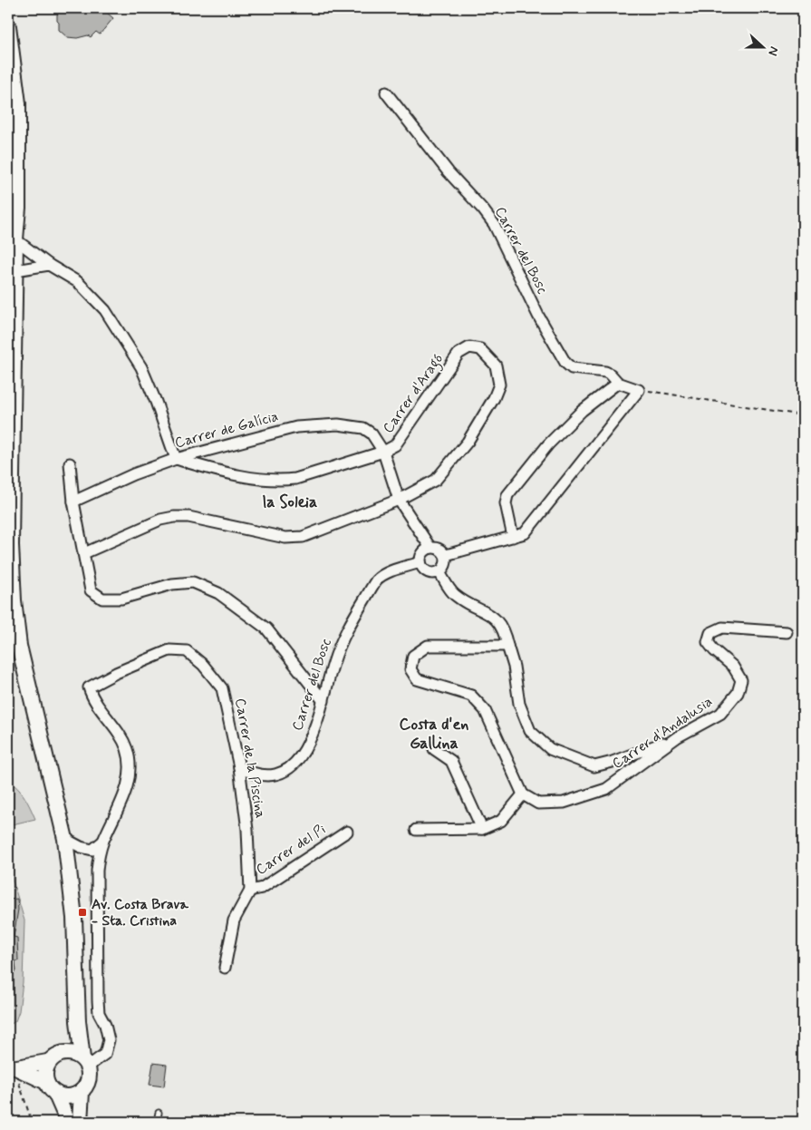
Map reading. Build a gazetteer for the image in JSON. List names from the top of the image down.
{
  "streets": {
    "street": [
      "Carrer del Bosc",
      "Carrer d'Aragó",
      "Carrer de Galícia",
      "Carrer d'Andalusia",
      "Carrer de la Piscina",
      "Carrer del Pi"
    ]
  },
  "crossings": [
    ["Carrer del Bosc", "Carrer de Galícia"],
    ["Carrer del Bosc", "Carrer de la Piscina"],
    ["Carrer d'Aragó", "Carrer de Galícia"],
    ["Carrer de la Piscina", "Carrer del Pi"]
  ],
  "districts": ["la Soleia", "Costa d'en Gallina"],
  "places": {
    "transit": ["Av. Costa Brava - Sta. Cristina"]
  },
  "north": "right"
}
